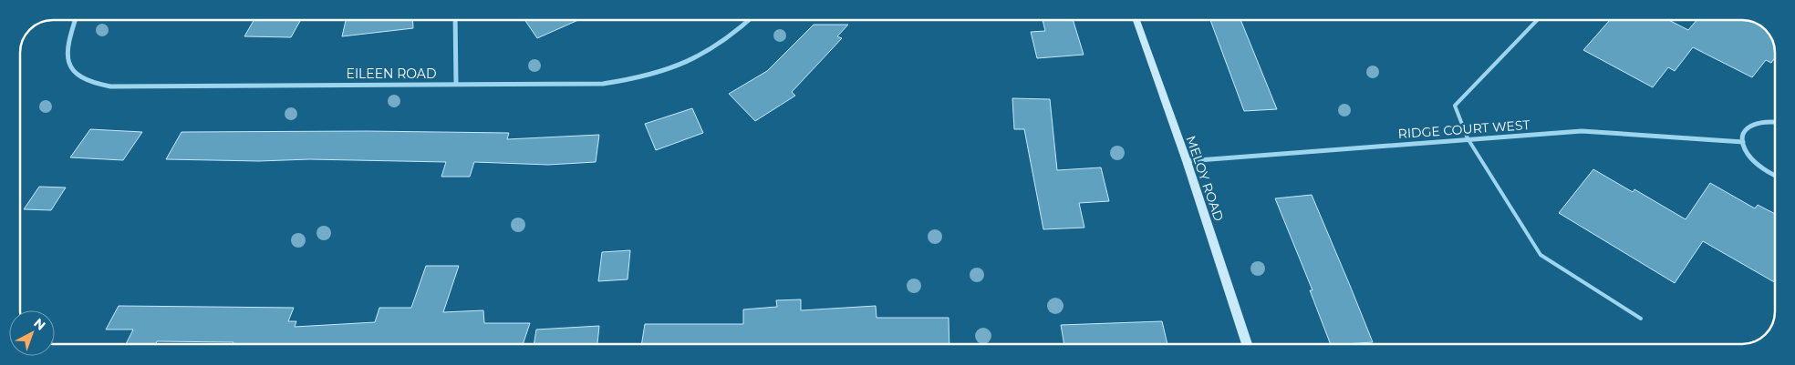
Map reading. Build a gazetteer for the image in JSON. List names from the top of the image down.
{
  "streets": {
    "main road": ["MELOY ROAD"],
    "street": ["EILEEN ROAD", "RIDGE COURT WEST"]
  },
  "crossings": [
    ["RIDGE COURT WEST", "MELOY ROAD"]
  ],
  "north": "top right"
}
